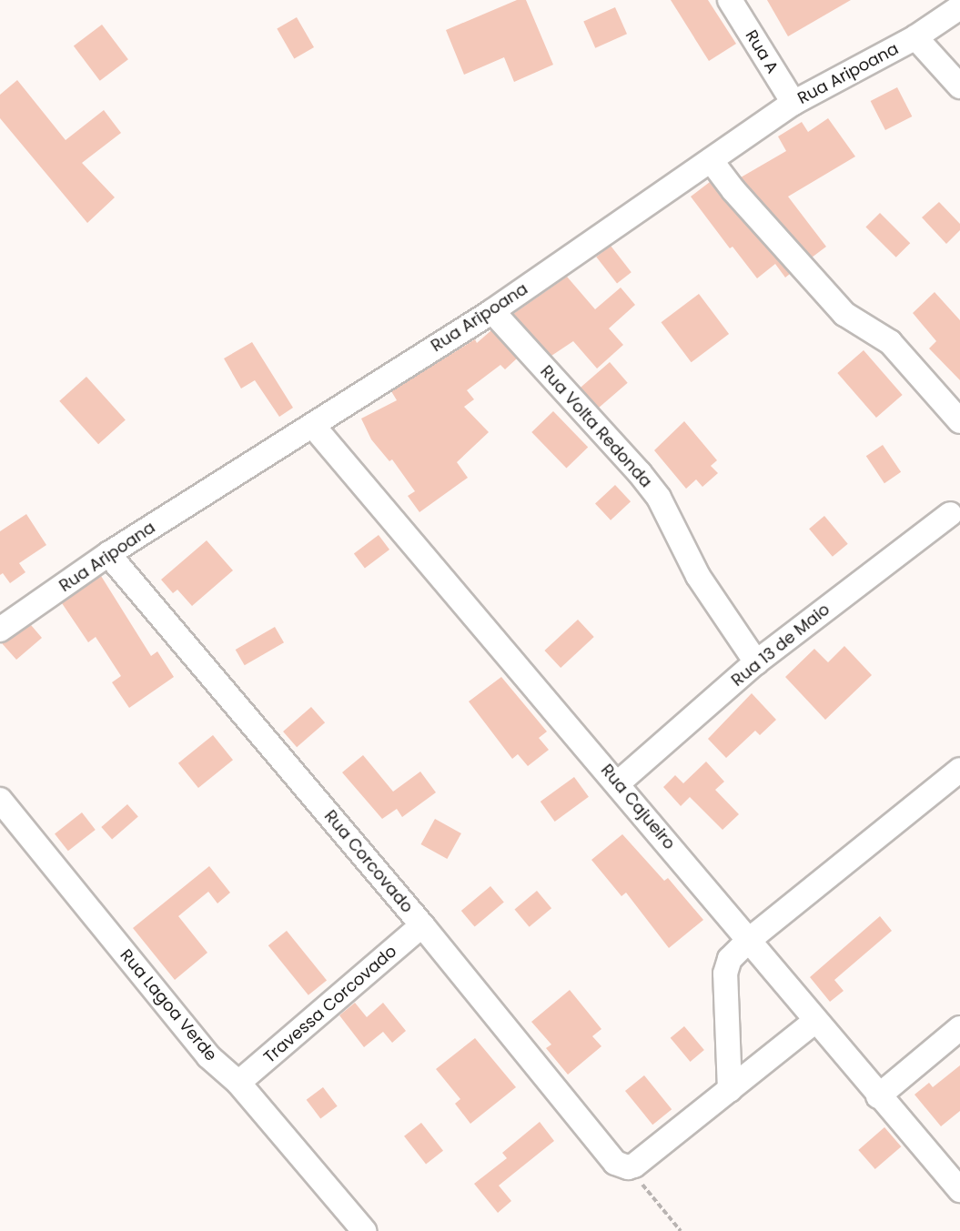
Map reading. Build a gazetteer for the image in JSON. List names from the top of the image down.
{
  "streets": {
    "street": [
      "Rua A",
      "Rua Aripoana",
      "Rua Volta Redonda",
      "Rua 13 de Maio",
      "Rua Cajueiro",
      "Rua Corcovado",
      "Travessa Corcovado",
      "Rua Lagoa Verde"
    ]
  },
  "crossings": [
    ["Rua A", "Rua Aripoana"],
    ["Rua Aripoana", "Rua Volta Redonda"],
    ["Rua Aripoana", "Rua Cajueiro"],
    ["Rua Aripoana", "Rua Corcovado"],
    ["Rua Volta Redonda", "Rua 13 de Maio"],
    ["Rua 13 de Maio", "Rua Cajueiro"],
    ["Rua Corcovado", "Travessa Corcovado"],
    ["Travessa Corcovado", "Rua Lagoa Verde"]
  ]
}
